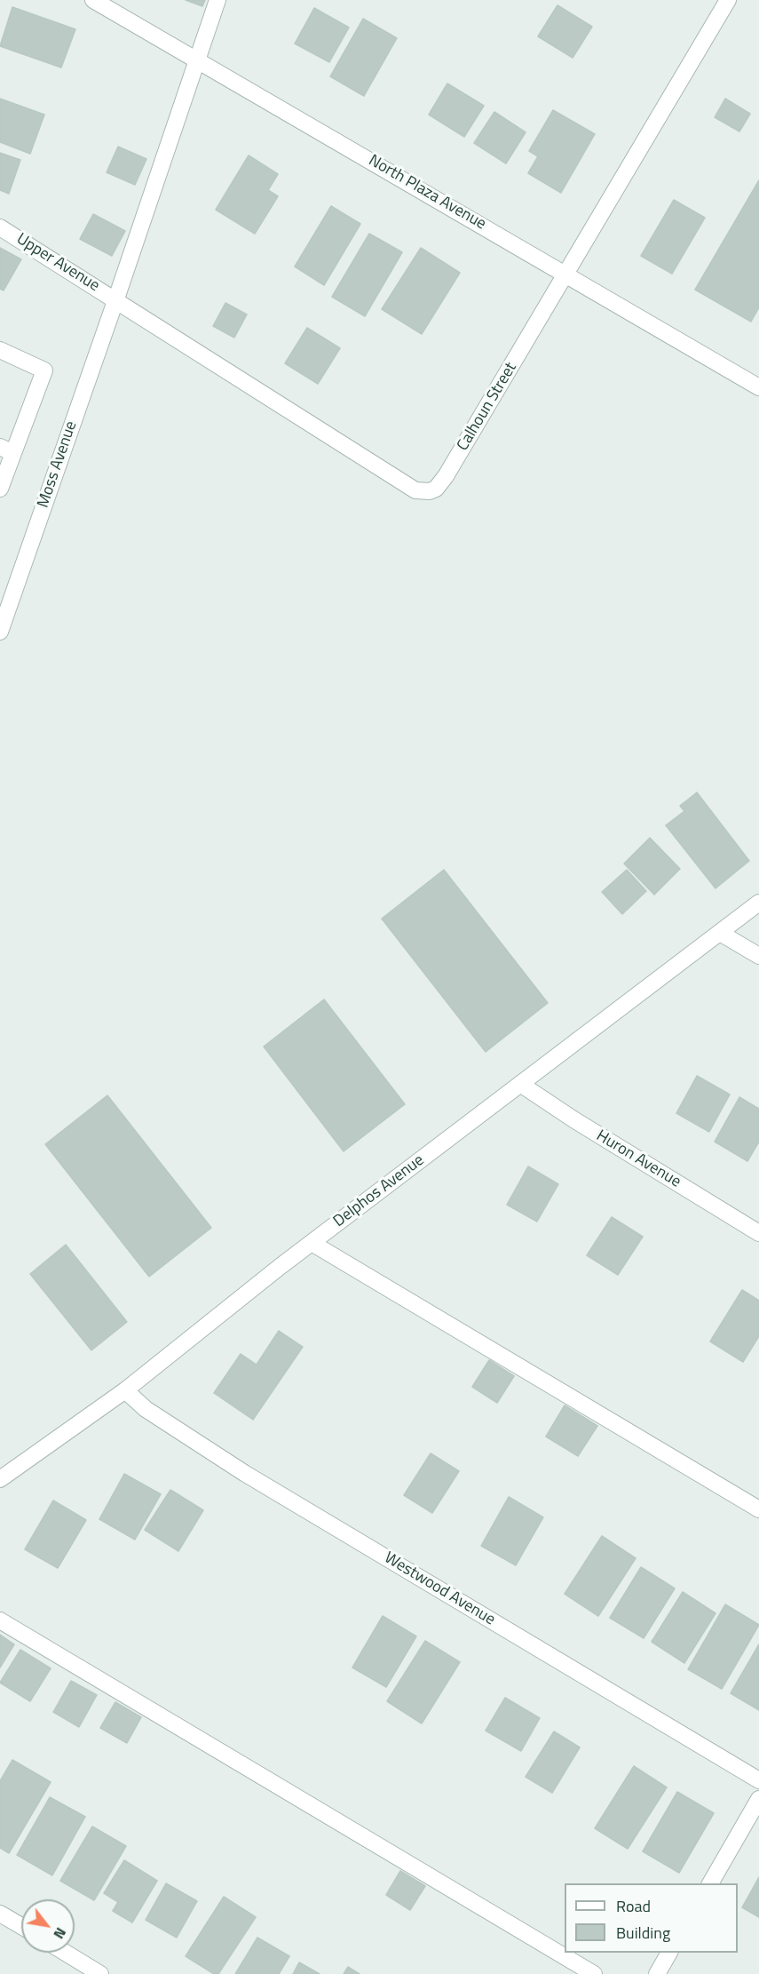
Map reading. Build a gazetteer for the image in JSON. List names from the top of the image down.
{
  "streets": {
    "street": [
      "North Plaza Avenue",
      "Upper Avenue",
      "Calhoun Street",
      "Moss Avenue",
      "Huron Avenue",
      "Delphos Avenue",
      "Westwood Avenue"
    ]
  },
  "crossings": [
    ["North Plaza Avenue", "Calhoun Street"],
    ["North Plaza Avenue", "Moss Avenue"],
    ["Upper Avenue", "Calhoun Street"],
    ["Upper Avenue", "Moss Avenue"],
    ["Calhoun Street", "Moss Avenue"],
    ["Huron Avenue", "Delphos Avenue"],
    ["Delphos Avenue", "Westwood Avenue"]
  ],
  "legend": ["Road", "Building"],
  "north": "bottom right"
}
